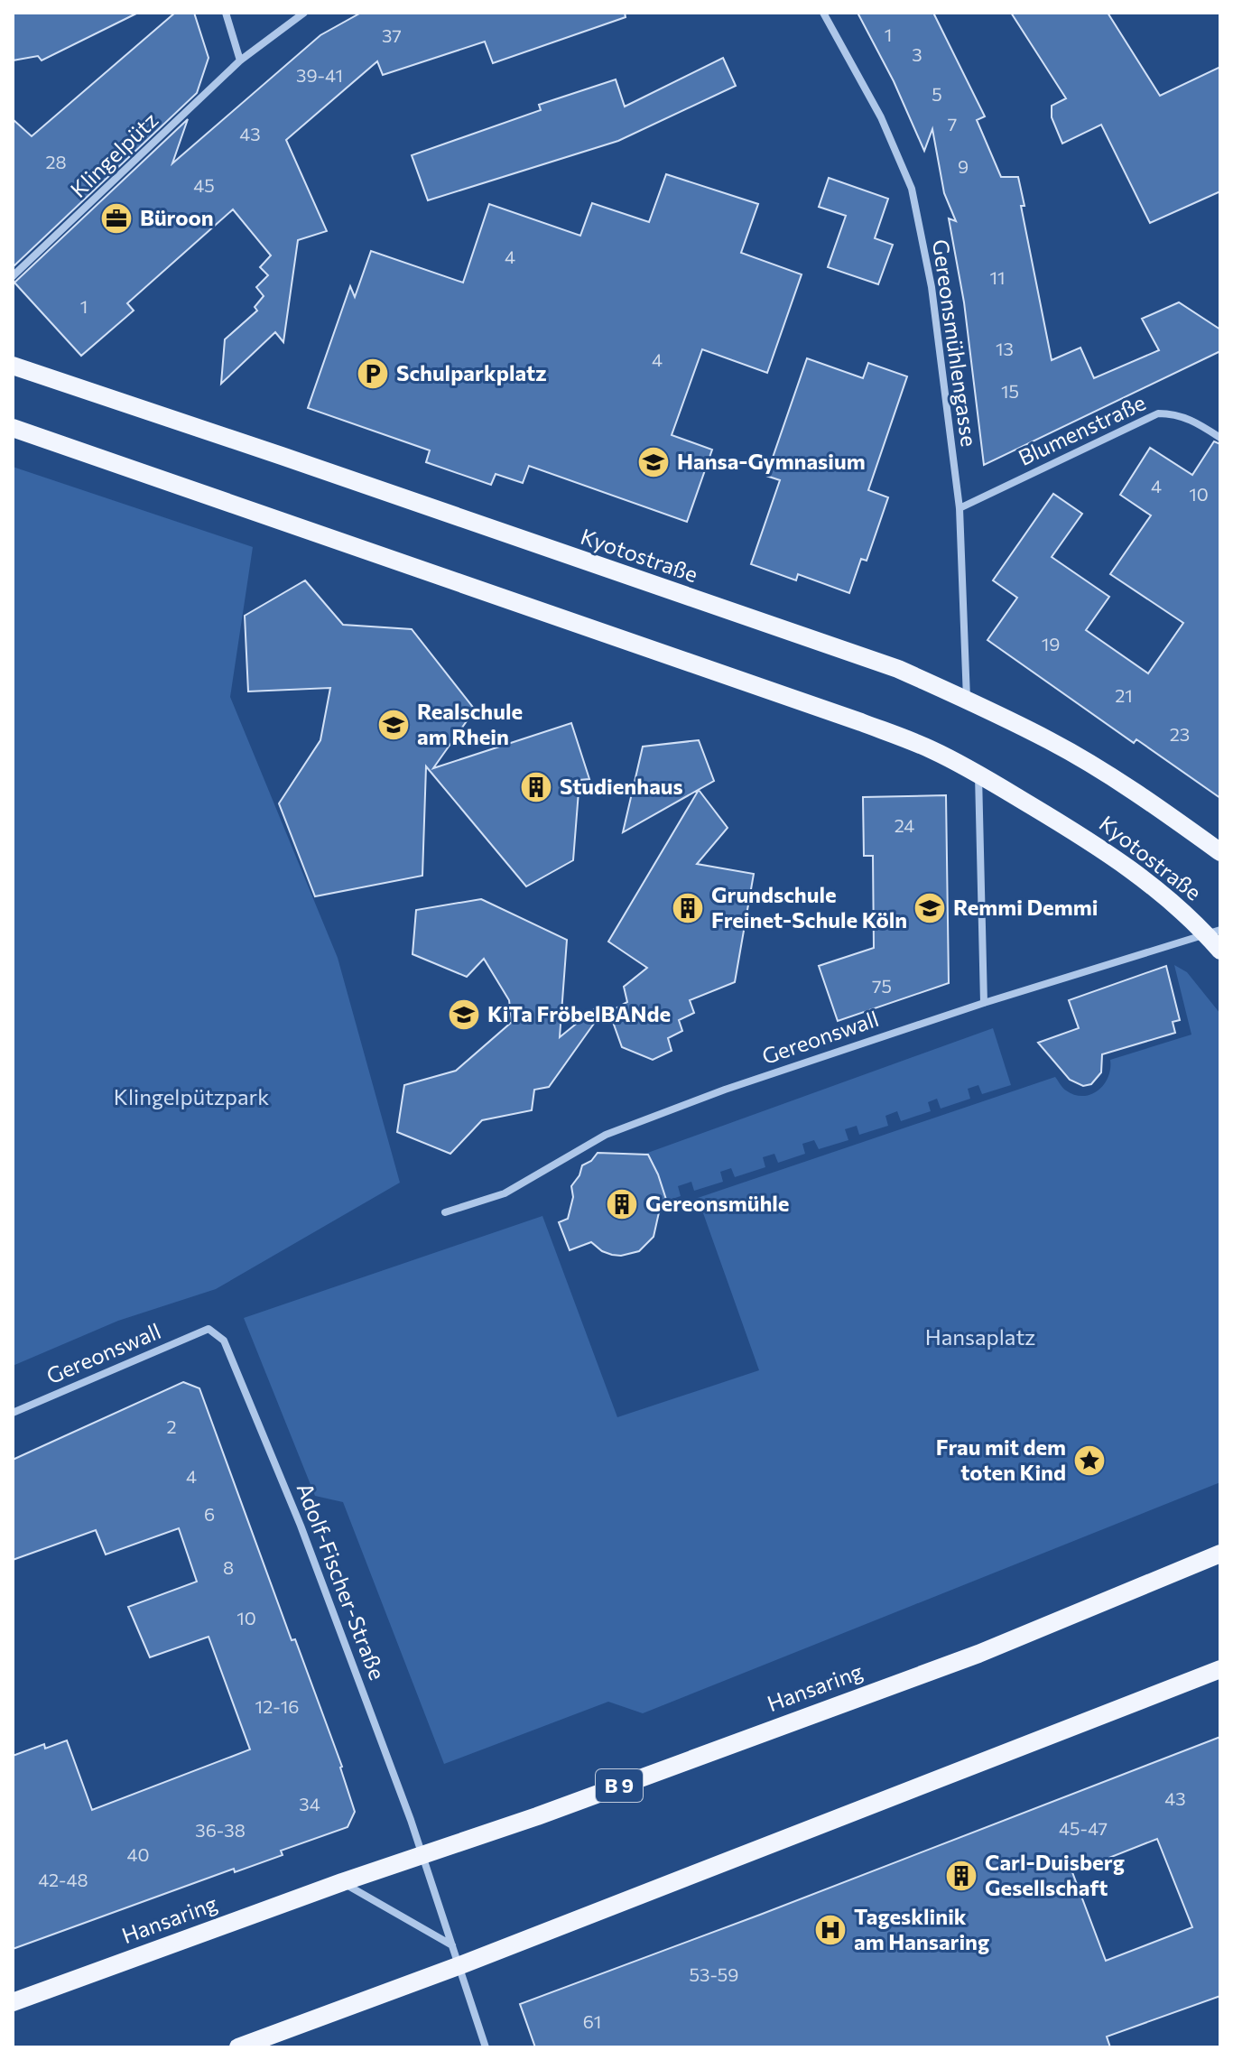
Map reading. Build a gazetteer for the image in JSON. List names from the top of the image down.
{
  "streets": {
    "main road": ["Kyotostraße", "Hansaring", "B 9"],
    "street": [
      "Klingelpütz",
      "Gereonsmühlengasse",
      "Blumenstraße",
      "Gereonswall",
      "Adolf-Fischer-Straße"
    ]
  },
  "crossings": [
    ["Gereonsmühlengasse", "Blumenstraße"],
    ["Gereonsmühlengasse", "Kyotostraße"],
    ["Kyotostraße", "Gereonswall"],
    ["Gereonswall", "Adolf-Fischer-Straße"],
    ["Adolf-Fischer-Straße", "Hansaring"]
  ],
  "parks": ["Klingelpützpark", "Hansaplatz"],
  "places": {
    "office": ["Büroon"],
    "parking": ["Schulparkplatz"],
    "school or university": [
      "Hansa-Gymnasium",
      "Realschule am Rhein",
      "Remmi Demmi",
      "KiTa FröbelBANde"
    ],
    "building": [
      "Studienhaus",
      "Grundschule Freinet-Schule Köln",
      "Gereonsmühle",
      "Carl-Duisberg Gesellschaft"
    ],
    "place": ["Frau mit dem toten Kind"],
    "hospital": ["Tagesklinik am Hansaring"]
  },
  "house_numbers": [
    "1",
    "37",
    "3",
    "39-41",
    "5",
    "7",
    "43",
    "28",
    "9",
    "45",
    "4",
    "11",
    "1",
    "13",
    "4",
    "15",
    "4",
    "10",
    "19",
    "21",
    "23",
    "24",
    "75",
    "2",
    "4",
    "6",
    "8",
    "10",
    "12-16",
    "43",
    "34",
    "45-47",
    "36-38",
    "40",
    "42-48",
    "53-59",
    "61"
  ]
}
